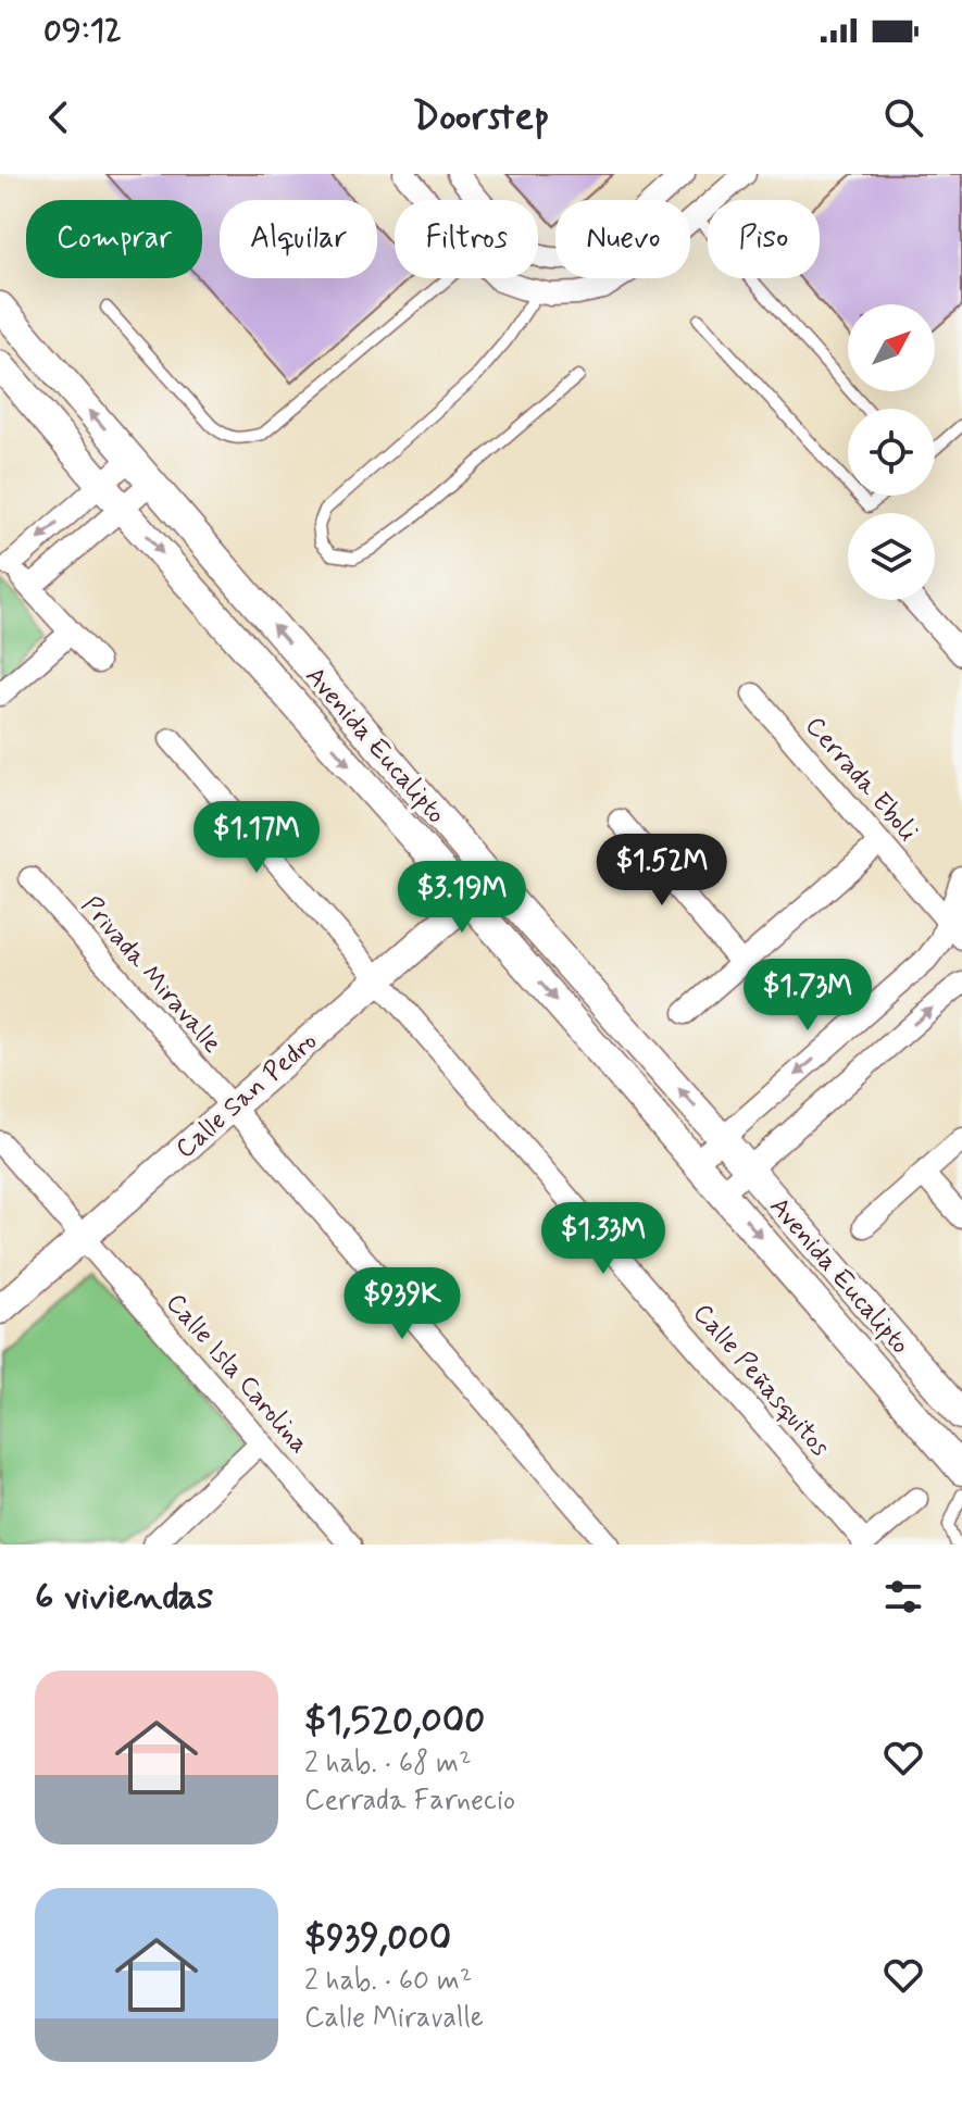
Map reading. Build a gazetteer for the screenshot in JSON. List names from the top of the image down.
{
  "streets": {
    "street": [
      "Avenida Eucalipto",
      "Cerrada Eboli",
      "Privada Miravalle",
      "Calle San Pedro",
      "Calle Isla Carolina",
      "Calle Peñasquitos"
    ]
  },
  "crossings": [
    ["Avenida Eucalipto", "Calle San Pedro"],
    ["Privada Miravalle", "Calle San Pedro"],
    ["Calle San Pedro", "Calle Isla Carolina"],
    ["Calle San Pedro", "Calle Peñasquitos"]
  ],
  "north": "top right",
  "page": {
    "status": "09:12",
    "header": "Doorstep",
    "chip": [
      "Comprar",
      "Alquilar",
      "Filtros",
      "Nuevo",
      "Piso"
    ],
    "price": [
      "$1.17M",
      "$1.52M",
      "$3.19M",
      "$1.73M",
      "$1.33M",
      "$939K"
    ],
    "heading": "6 viviendas",
    "list": [
      {
        "name": "$1,520,000",
        "note": "2 hab. · 68 m² · Cerrada Farnecio"
      },
      {
        "name": "$939,000",
        "note": "2 hab. · 60 m² · Calle Miravalle"
      }
    ]
  }
}
